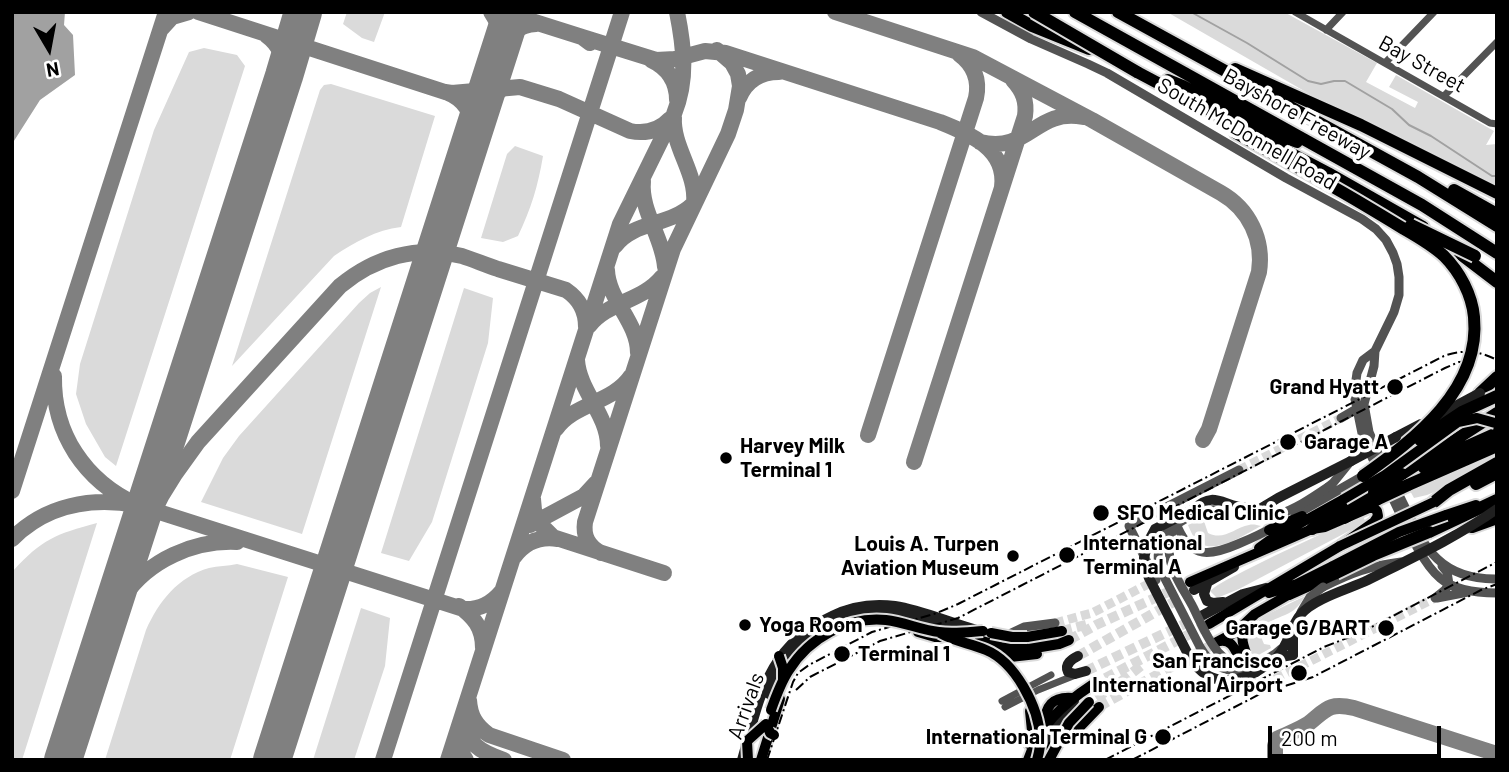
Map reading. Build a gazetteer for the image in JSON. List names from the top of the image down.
{
  "streets": {
    "highway": ["Bayshore Freeway"],
    "main road": ["Arrivals"],
    "street": ["Bay Street", "South McDonnell Road"]
  },
  "places": [
    "Grand Hyatt",
    "Garage A",
    "Harvey Milk Terminal 1",
    "SFO Medical Clinic",
    "International Terminal A",
    "Louis A. Turpen Aviation Museum",
    "Yoga Room",
    "Garage G/BART",
    "Terminal 1",
    "San Francisco International Airport",
    "International Terminal G"
  ],
  "scale_bar": "200 m",
  "north": "bottom"
}
